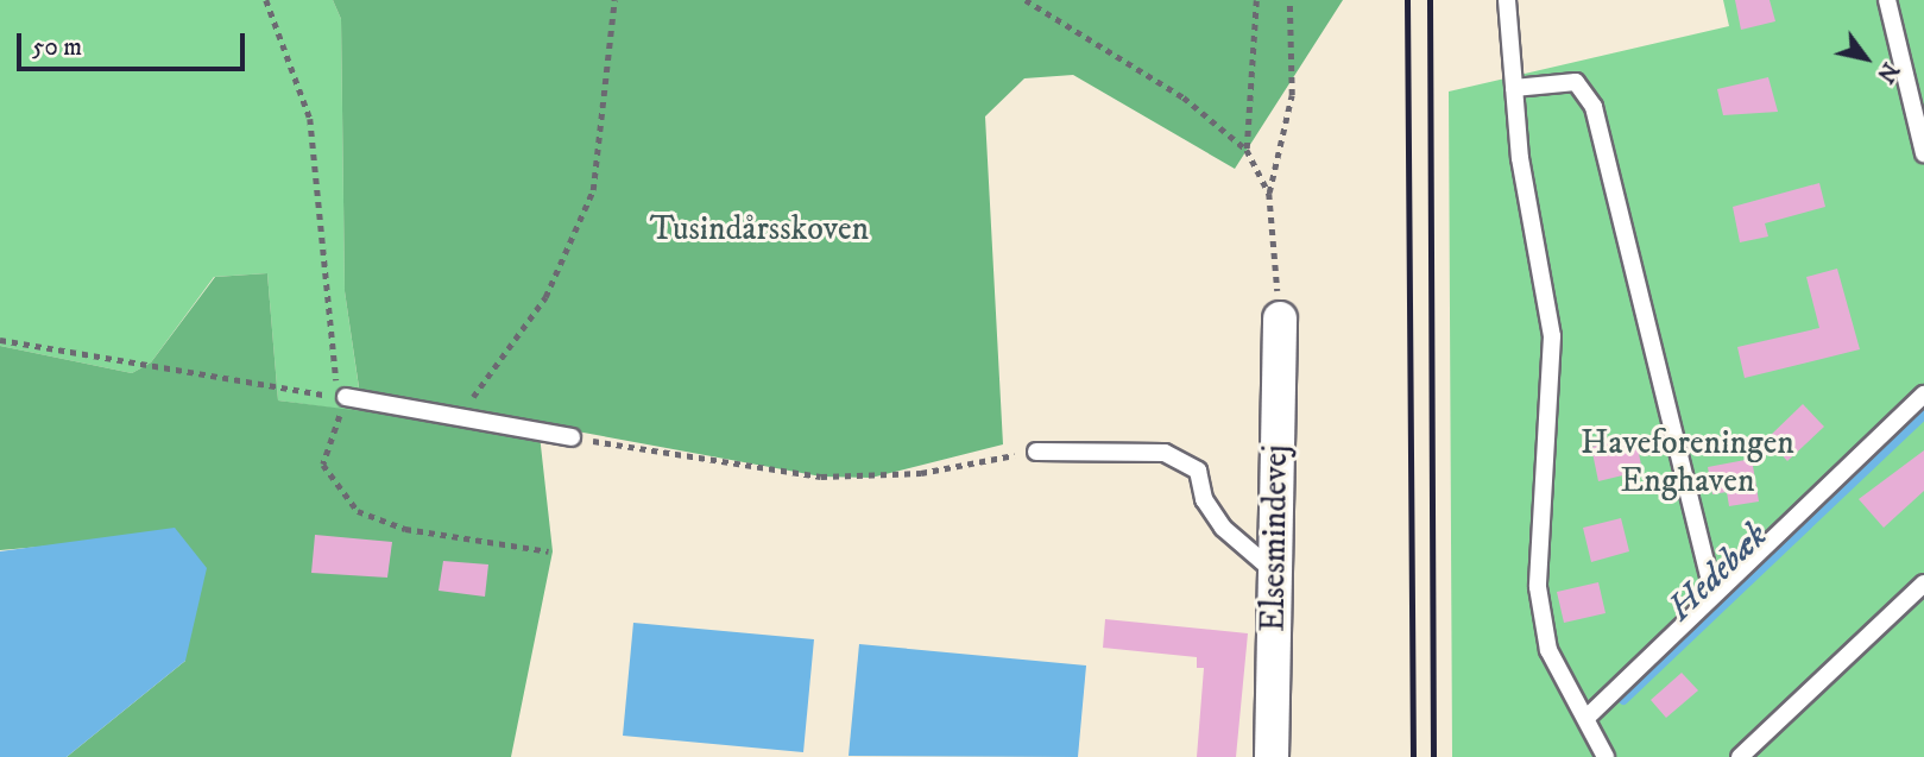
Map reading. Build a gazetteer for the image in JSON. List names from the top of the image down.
{
  "streets": {
    "street": ["Elsesmindevej"]
  },
  "water": ["Hedebæk"],
  "parks": ["Tusindårsskoven", "Haveforeningen Enghaven"],
  "scale_bar": "50 m",
  "north": "bottom right"
}
